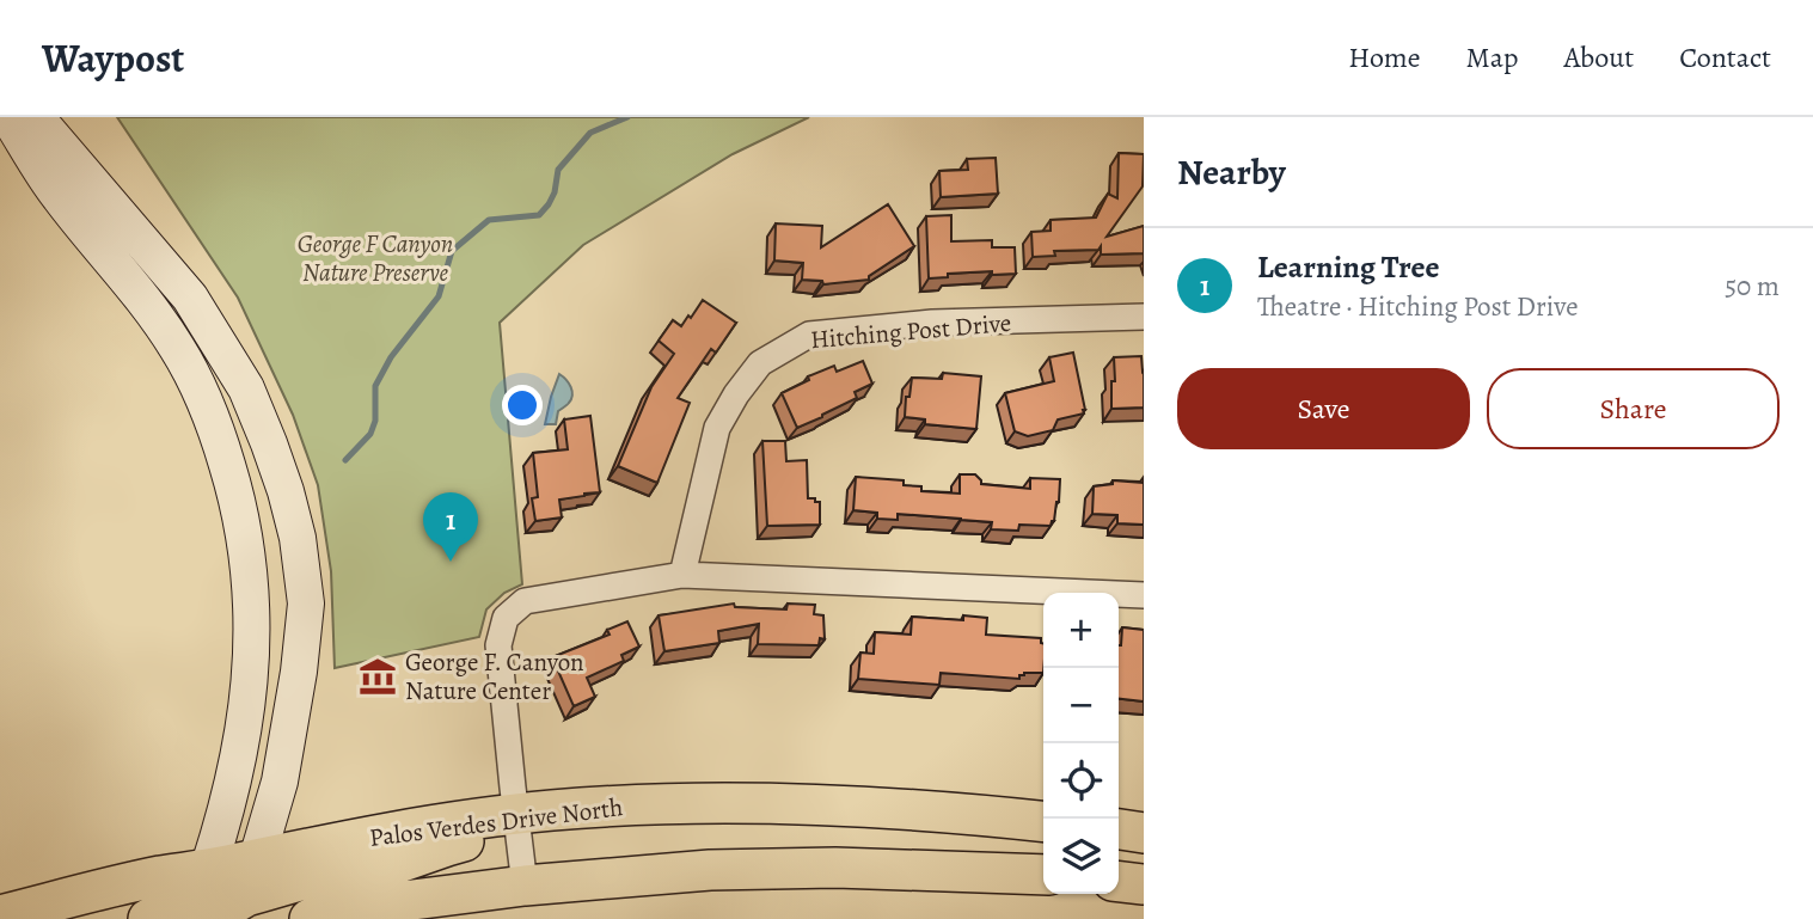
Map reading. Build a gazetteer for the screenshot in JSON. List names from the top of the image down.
{
  "streets": {
    "main road": ["Palos Verdes Drive North"],
    "street": ["Hitching Post Drive"]
  },
  "parks": ["George F Canyon Nature Preserve"],
  "places": {
    "museum": ["George F. Canyon Nature Center"]
  },
  "page": {
    "header": "Waypost",
    "nav": [
      "Home",
      "Map",
      "About",
      "Contact"
    ],
    "heading": "Nearby",
    "list": [
      {
        "mark": "1",
        "name": "Learning Tree",
        "note": "Theatre · Hitching Post Drive",
        "value": "50 m"
      }
    ],
    "buttons": ["Save", "Share"],
    "pins": "1",
    "map_buttons": ["+", "−"]
  }
}
